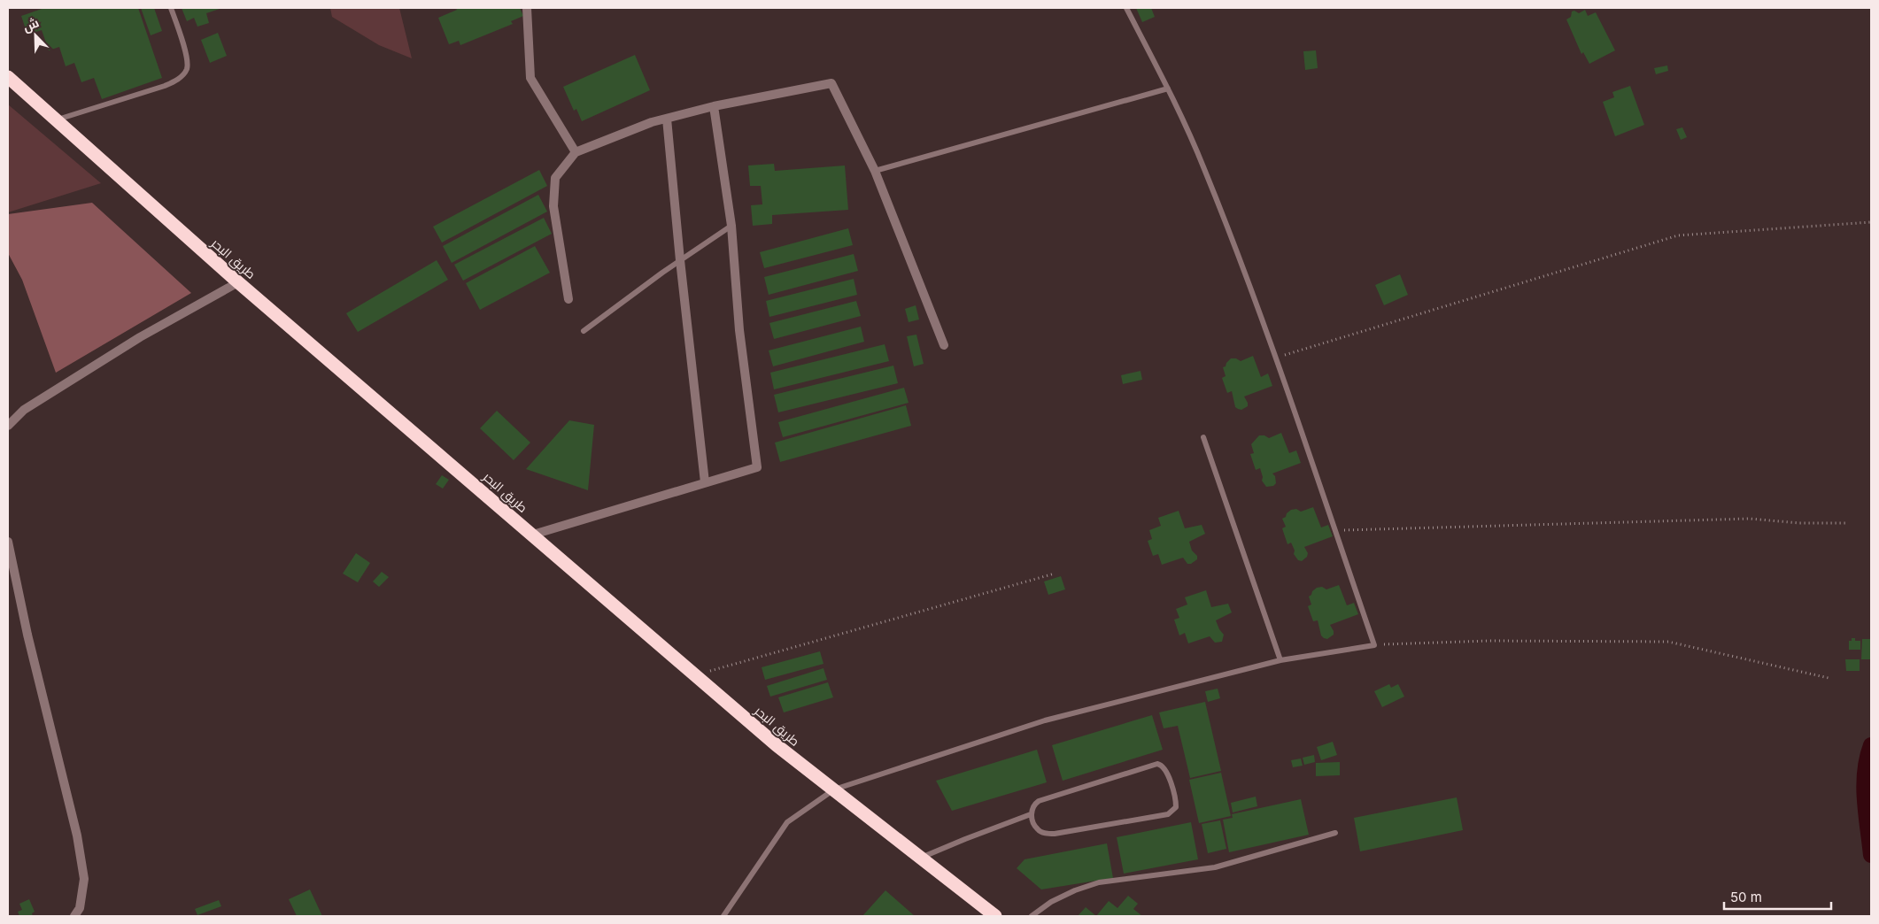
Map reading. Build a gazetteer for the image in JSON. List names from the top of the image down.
{
  "streets": {
    "highway": ["طريق البحر"]
  },
  "scale_bar": "50 m",
  "north": "top left"
}
